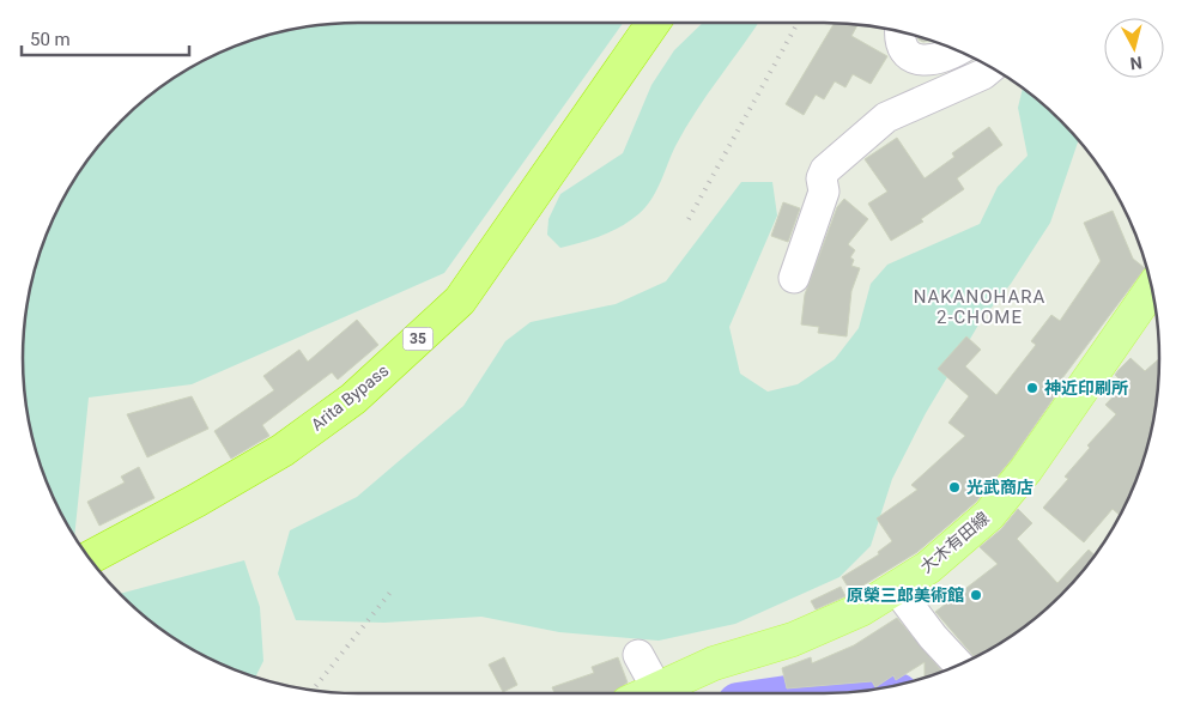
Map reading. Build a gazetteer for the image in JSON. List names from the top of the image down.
{
  "streets": {
    "highway": ["35", "Arita Bypass"],
    "main road": ["大木有田線"]
  },
  "districts": ["NAKANOHARA 2-CHOME"],
  "places": ["神近印刷所", "光武商店", "原榮三郎美術館"],
  "scale_bar": "50 m",
  "north": "bottom"
}
